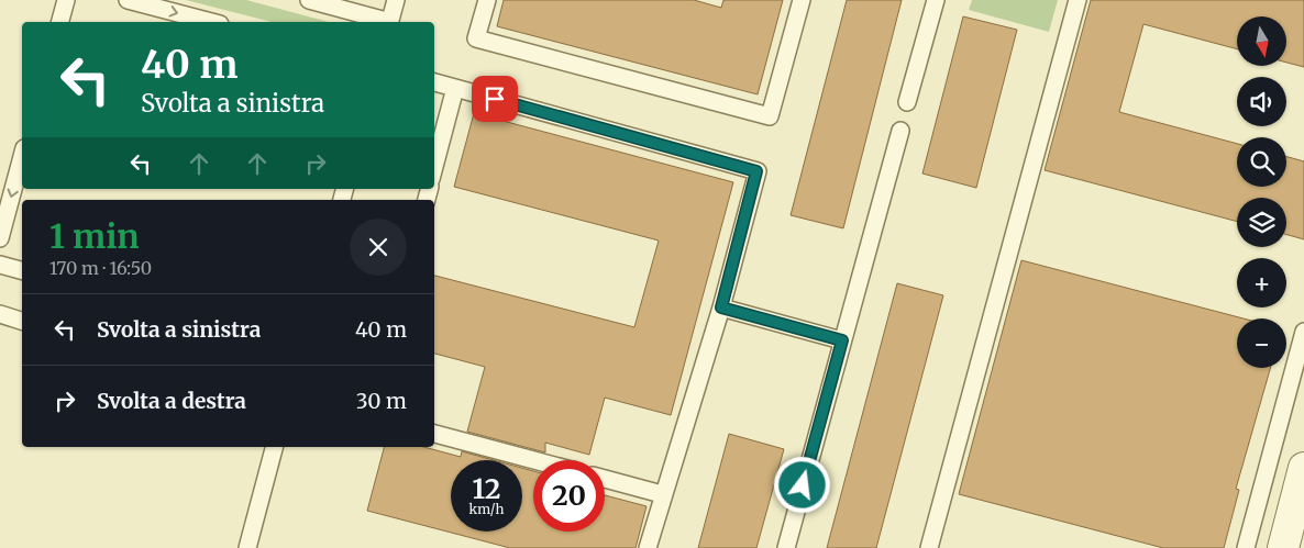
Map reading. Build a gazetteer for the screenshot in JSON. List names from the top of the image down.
{
  "north": "bottom",
  "page": {
    "map_buttons": ["+", "−"],
    "turn": ["40 m", "Svolta a sinistra"],
    "heading": ["1 min", "170 m · 16:50"],
    "list": [
      {
        "name": "Svolta a sinistra",
        "value": "40 m"
      },
      {
        "name": "Svolta a destra",
        "value": "30 m"
      }
    ],
    "speed": "12 km/h",
    "limit": "20"
  }
}
